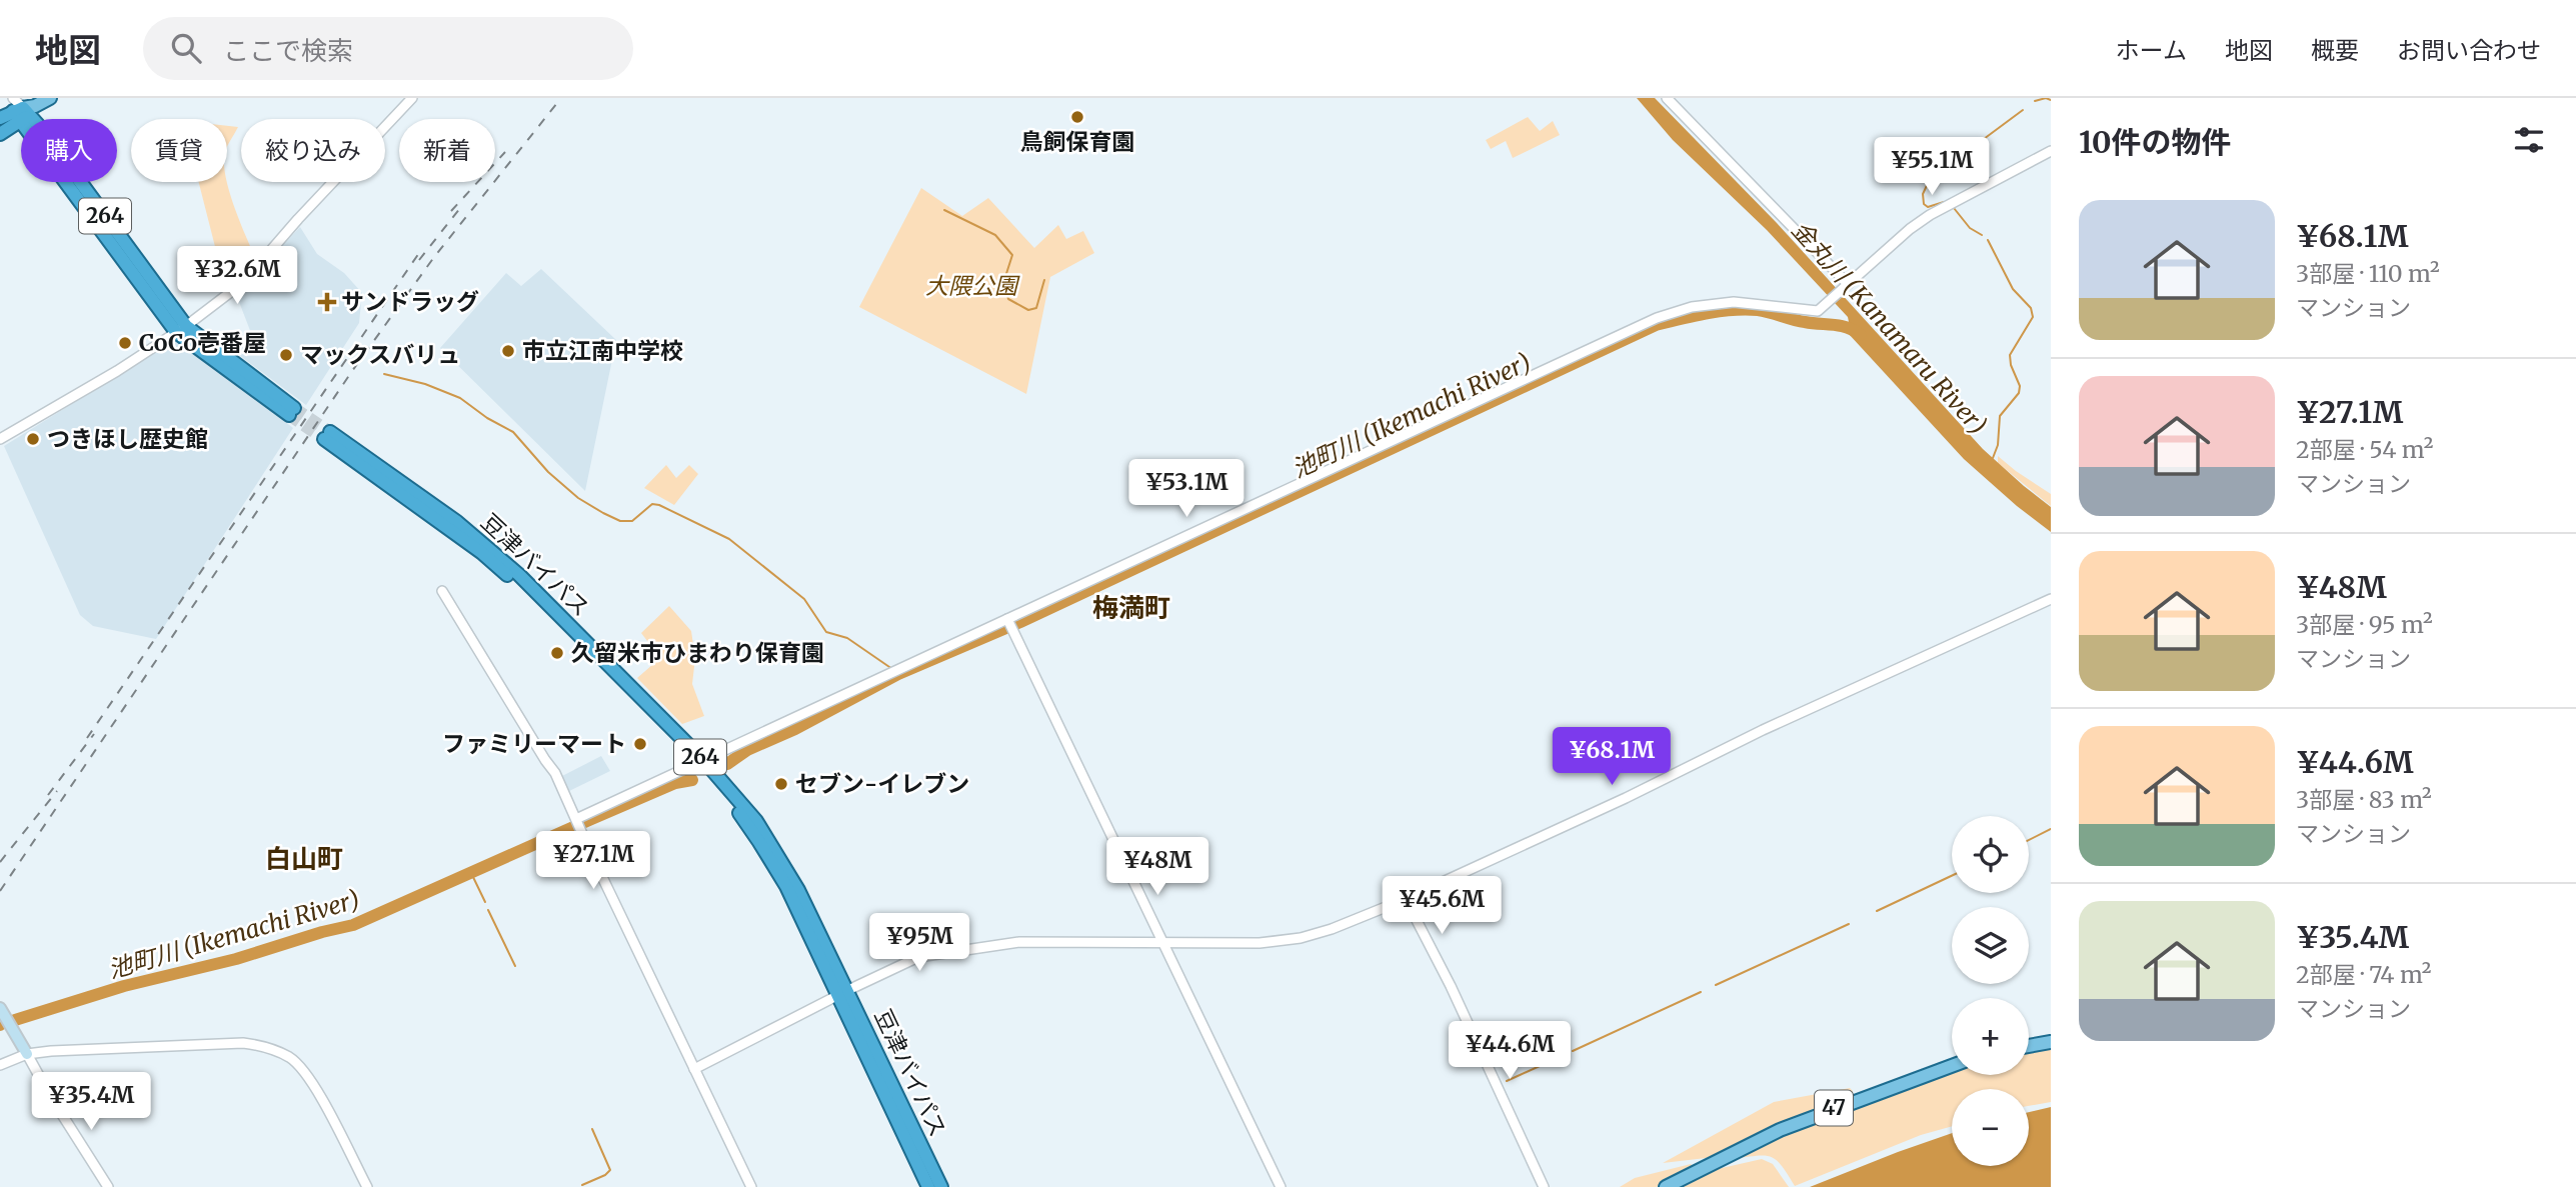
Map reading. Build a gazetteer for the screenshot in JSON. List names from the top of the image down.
{
  "streets": {
    "highway": ["264", "豆津バイパス"],
    "main road": ["47"]
  },
  "districts": ["梅満町", "白山町"],
  "water": ["金丸川 (Kanamaru River)", "池町川 (Ikemachi River)"],
  "parks": ["大隈公園"],
  "places": {
    "other": [
      "鳥飼保育園",
      "CoCo壱番屋",
      "市立江南中学校",
      "マックスバリュ",
      "つきほし歴史館",
      "久留米市ひまわり保育園",
      "ファミリーマート",
      "セブン-イレブン"
    ],
    "health": ["サンドラッグ"]
  },
  "page": {
    "header": "地図",
    "search": "ここで検索",
    "nav": [
      "ホーム",
      "地図",
      "概要",
      "お問い合わせ"
    ],
    "heading": "10件の物件",
    "chip": [
      "購入",
      "賃貸",
      "絞り込み",
      "新着"
    ],
    "price": [
      "¥55.1M",
      "¥32.6M",
      "¥53.1M",
      "¥68.1M",
      "¥27.1M",
      "¥48M",
      "¥45.6M",
      "¥95M",
      "¥44.6M",
      "¥35.4M"
    ],
    "list": [
      {
        "name": "¥68.1M",
        "note": "3部屋 · 110 m² · マンション"
      },
      {
        "name": "¥27.1M",
        "note": "2部屋 · 54 m² · マンション"
      },
      {
        "name": "¥48M",
        "note": "3部屋 · 95 m² · マンション"
      },
      {
        "name": "¥44.6M",
        "note": "3部屋 · 83 m² · マンション"
      },
      {
        "name": "¥35.4M",
        "note": "2部屋 · 74 m² · マンション"
      }
    ],
    "map_buttons": ["+", "−"]
  }
}
